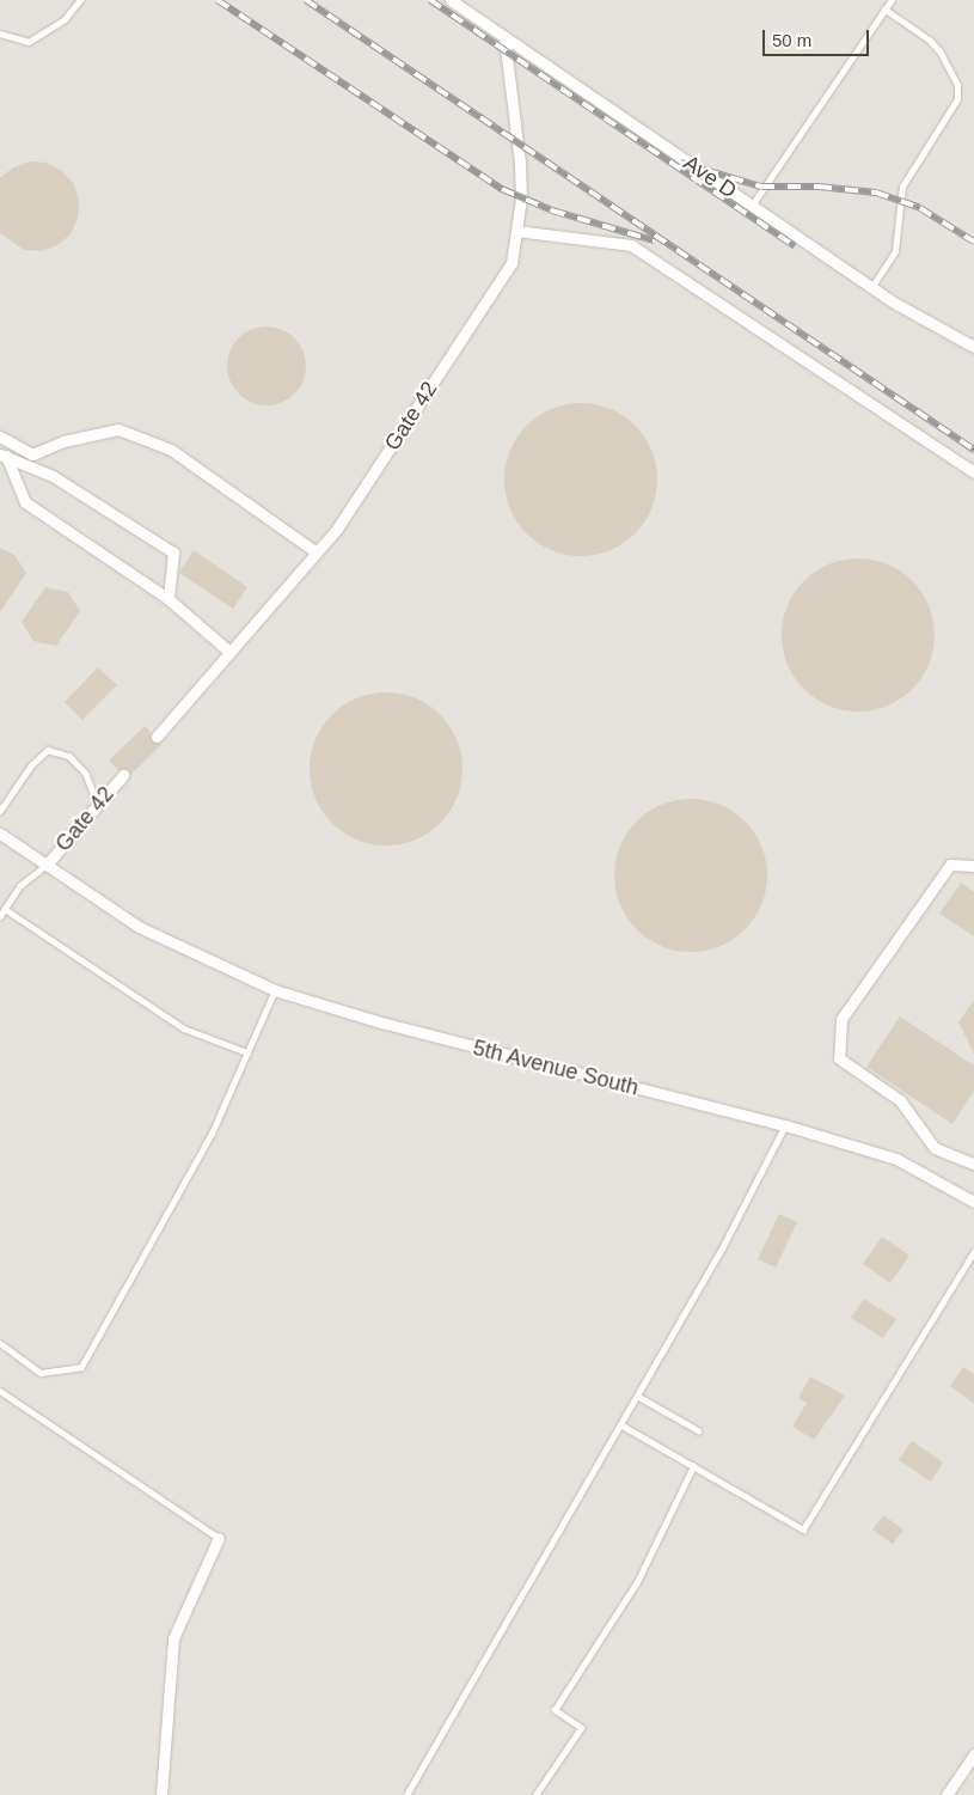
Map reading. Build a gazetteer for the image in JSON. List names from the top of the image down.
{
  "streets": {
    "street": ["Ave D", "Gate 42", "5th Avenue South"]
  },
  "crossings": [
    ["Ave D", "Gate 42"],
    ["Gate 42", "5th Avenue South"]
  ],
  "scale_bar": "50 m"
}
